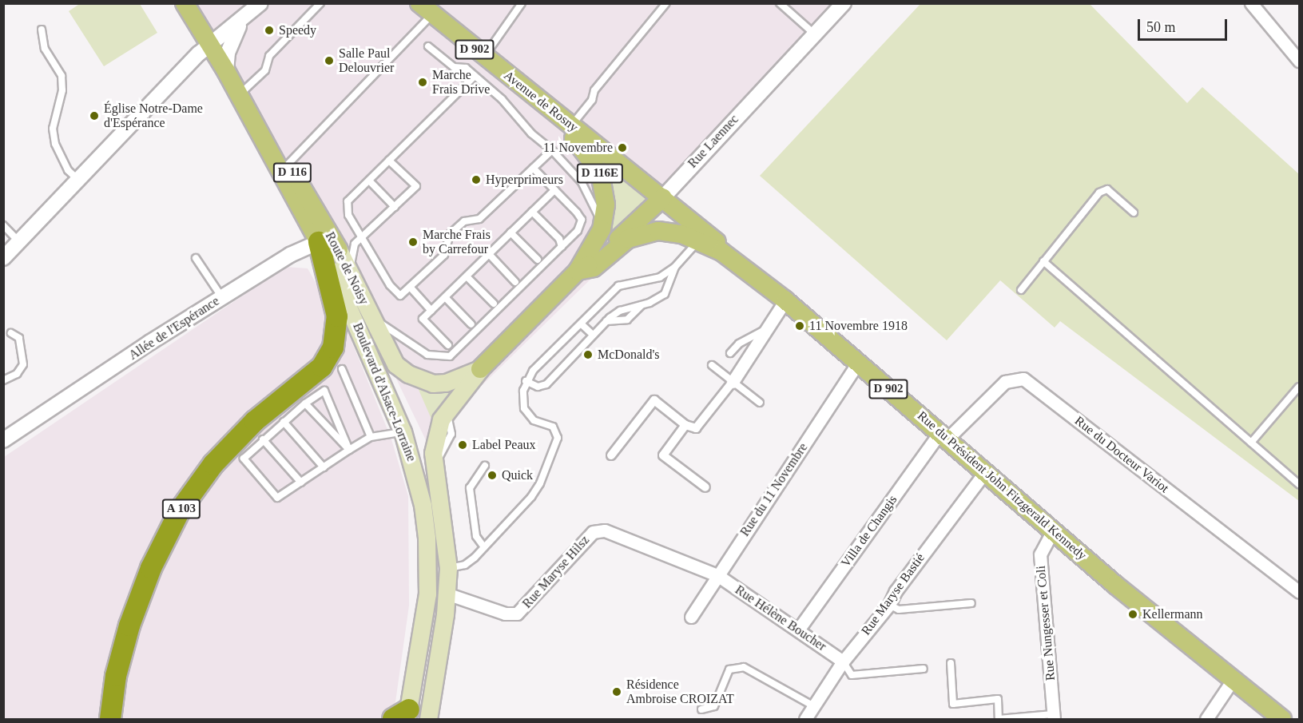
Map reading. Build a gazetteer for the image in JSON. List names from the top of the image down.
{
  "streets": {
    "highway": ["A 103"],
    "main road": [
      "D 902",
      "Avenue de Rosny",
      "Rue Laennec",
      "D 116",
      "D 116E",
      "Route de Noisy",
      "Boulevard d'Alsace-Lorraine",
      "Rue du Président John Fitzgerald Kennedy"
    ],
    "street": [
      "Allée de l'Espérance",
      "Rue du Docteur Variot",
      "Rue du 11 Novembre",
      "Villa de Changis",
      "Rue Maryse Hilsz",
      "Rue Maryse Bastié",
      "Rue Hélène Boucher",
      "Rue Nungesser et Coli"
    ]
  },
  "crossings": [
    ["D 902", "Avenue de Rosny"],
    ["D 902", "Rue Laennec"],
    ["D 902", "Rue du Président John Fitzgerald Kennedy"],
    ["Avenue de Rosny", "Rue Laennec"],
    ["Rue Laennec", "Route de Noisy"],
    ["Rue Laennec", "Boulevard d'Alsace-Lorraine"],
    ["Route de Noisy", "Allée de l'Espérance"],
    ["Route de Noisy", "Boulevard d'Alsace-Lorraine"],
    ["Route de Noisy", "A 103"],
    ["Allée de l'Espérance", "Boulevard d'Alsace-Lorraine"],
    ["Allée de l'Espérance", "A 103"],
    ["Boulevard d'Alsace-Lorraine", "A 103"],
    ["Boulevard d'Alsace-Lorraine", "Rue Maryse Hilsz"],
    ["Rue du Docteur Variot", "Rue du Président John Fitzgerald Kennedy"],
    ["Rue du Docteur Variot", "Villa de Changis"],
    ["Rue du Président John Fitzgerald Kennedy", "Rue du 11 Novembre"],
    ["Rue du Président John Fitzgerald Kennedy", "Villa de Changis"],
    ["Rue du Président John Fitzgerald Kennedy", "Rue Maryse Bastié"],
    ["Rue du Président John Fitzgerald Kennedy", "Rue Nungesser et Coli"],
    ["Rue du 11 Novembre", "Rue Maryse Hilsz"],
    ["Rue du 11 Novembre", "Rue Hélène Boucher"],
    ["Villa de Changis", "Rue Hélène Boucher"],
    ["Rue Maryse Hilsz", "Rue Hélène Boucher"],
    ["Rue Maryse Bastié", "Rue Hélène Boucher"]
  ],
  "places": [
    "Speedy",
    "Salle Paul Delouvrier",
    "Marche Frais Drive",
    "Église Notre-Dame d'Espérance",
    "11 Novembre",
    "Hyperprimeurs",
    "Marche Frais by Carrefour",
    "11 Novembre 1918",
    "McDonald's",
    "Label Peaux",
    "Quick",
    "Kellermann",
    "Résidence Ambroise CROIZAT"
  ],
  "scale_bar": "50 m"
}
